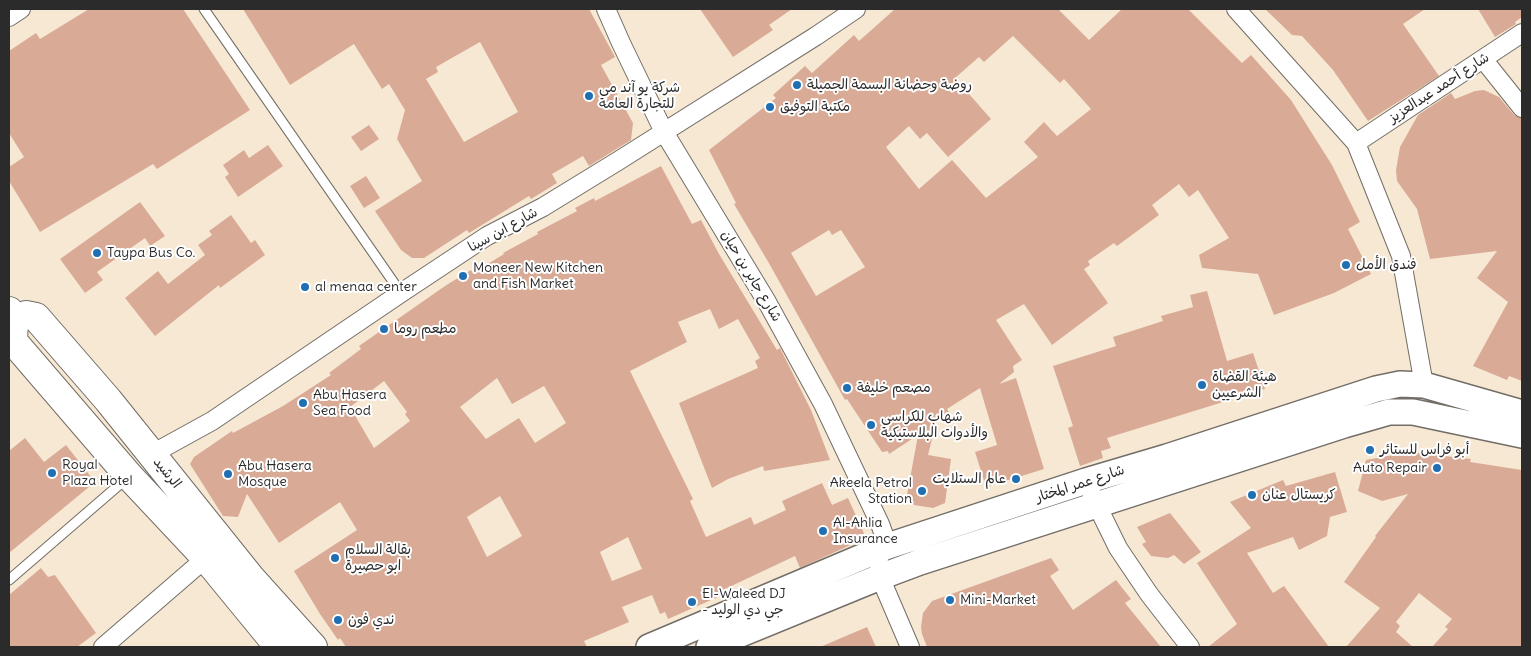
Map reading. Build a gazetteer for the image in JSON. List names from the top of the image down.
{
  "streets": {
    "main road": ["الرشيد", "شارع عمر المختار"],
    "street": ["شارع أحمد عبدالعزيز", "شارع ابن سينا", "شارع جابر بن حيان"]
  },
  "crossings": [
    ["شارع ابن سينا", "شارع جابر بن حيان"],
    ["شارع ابن سينا", "الرشيد"],
    ["شارع جابر بن حيان", "شارع عمر المختار"]
  ],
  "places": [
    "روضة وحضانة البسمة الجميلة",
    "شركة يو آند مي للتجارة العامة",
    "مكتبة التوفيق",
    "Taypa Bus Co.",
    "فندق الأمل",
    "Moneer New Kitchen and Fish Market",
    "al menaa center",
    "مطعم روما",
    "هيئة القضاة الشرعيين",
    "مصعم خليفة",
    "Abu Hasera Sea Food",
    "شهاب للكراسي والأدوات البلاستيكية",
    "أبو فراس للستائر",
    "Auto Repair",
    "Royal Plaza Hotel",
    "Abu Hasera Mosque",
    "عالم الستلايت",
    "Akeela Petrol Station",
    "كريستال عنان",
    "Al-Ahlia Insurance",
    "بقالة السلام ابو حصيرة",
    "Mini-Market",
    "El-Waleed DJ - جي دي الوليد",
    "ندي فون"
  ]
}
